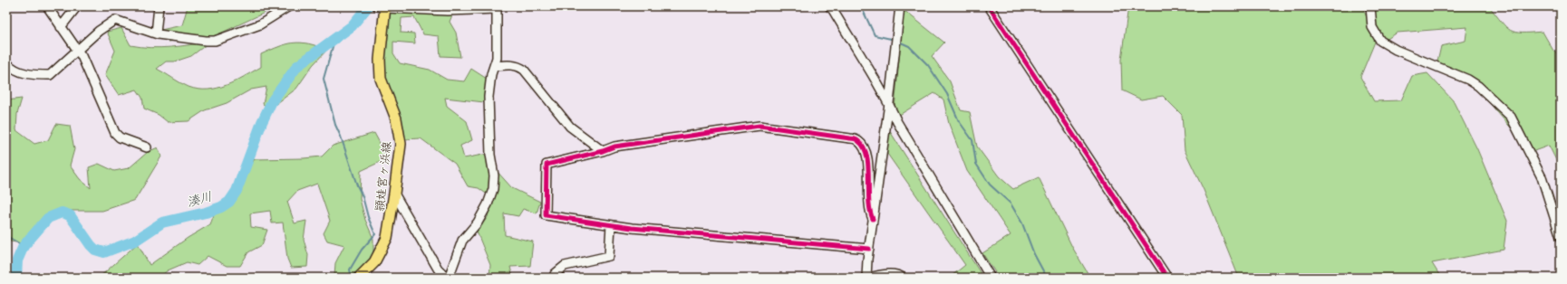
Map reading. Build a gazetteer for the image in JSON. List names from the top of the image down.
{
  "streets": {
    "main road": ["頴娃宮ヶ浜線"]
  },
  "water": ["湊川"]
}
